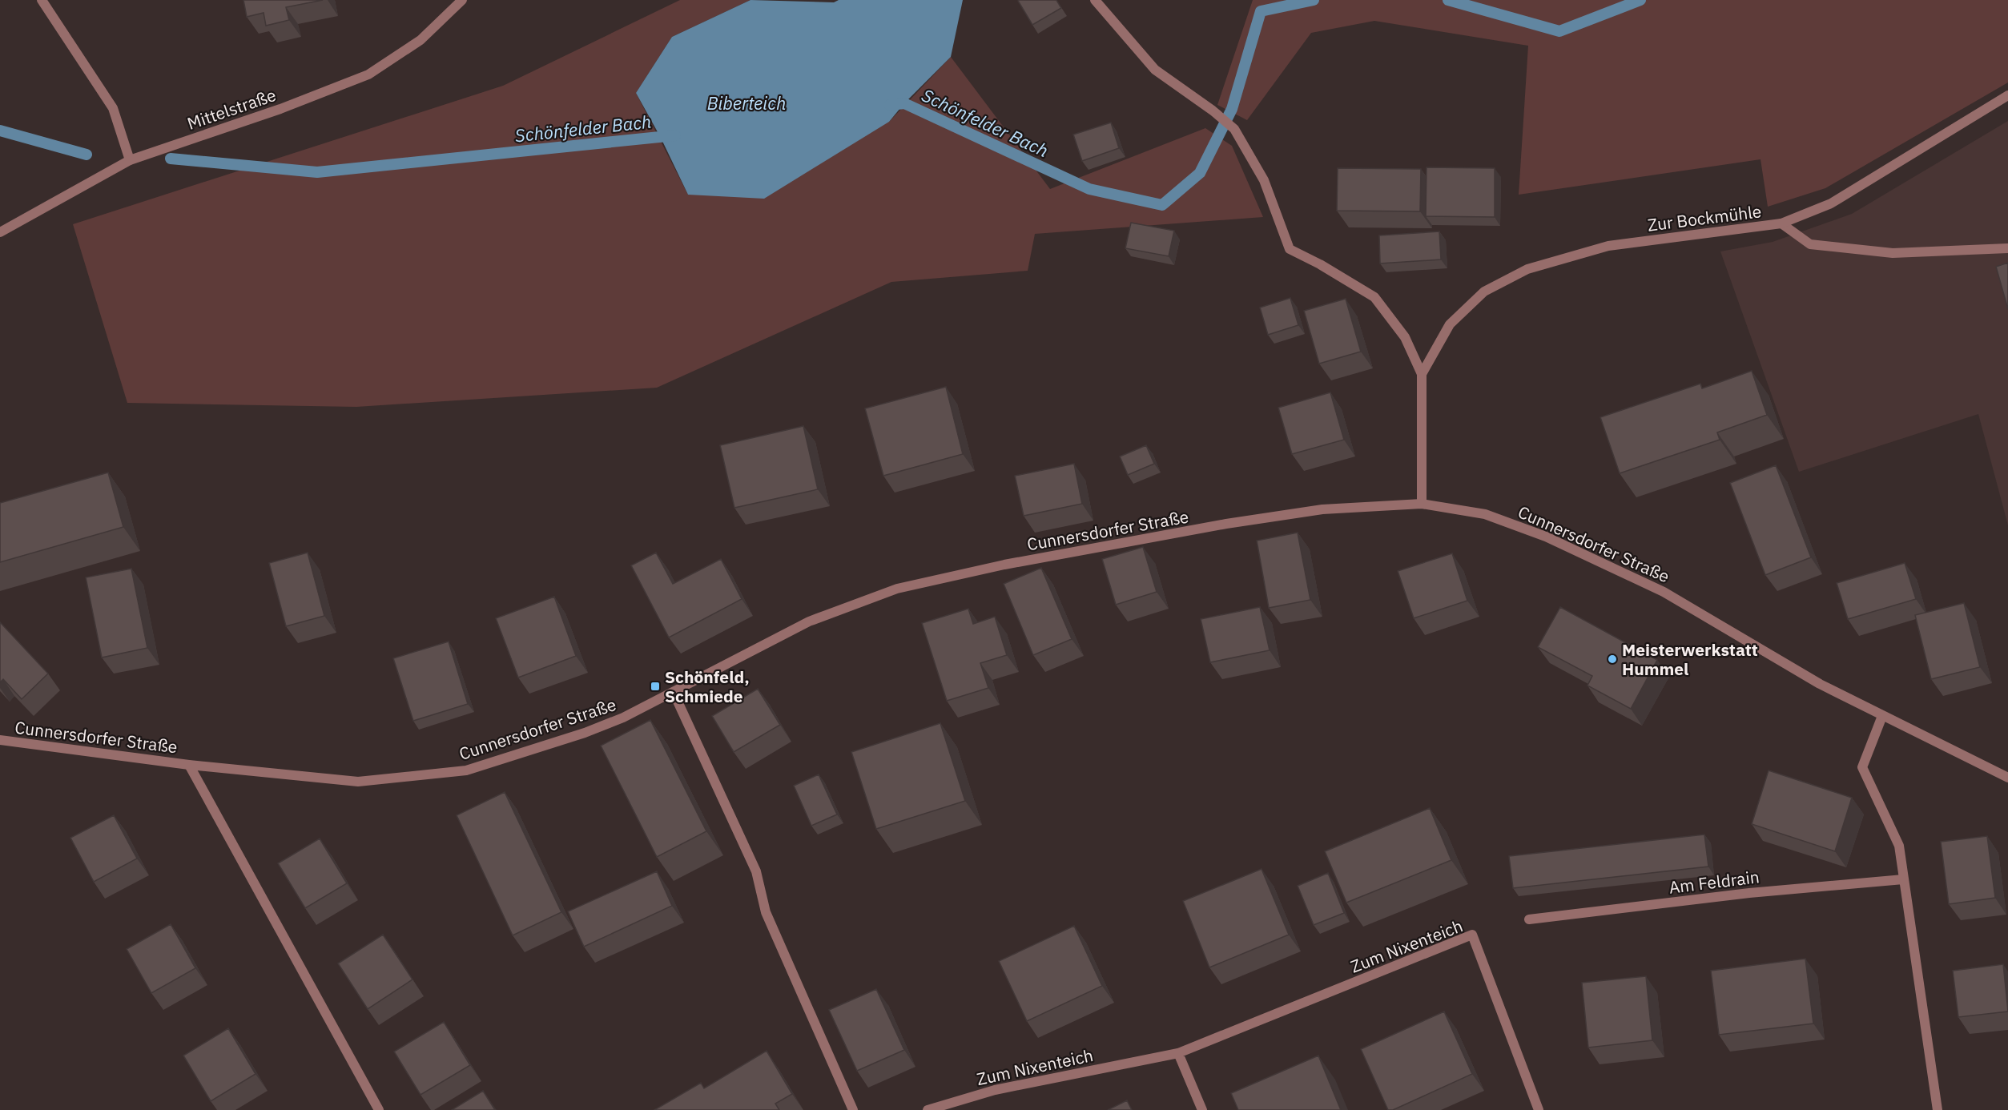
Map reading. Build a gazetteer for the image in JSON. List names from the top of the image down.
{
  "streets": {
    "street": [
      "Mittelstraße",
      "Zur Bockmühle",
      "Cunnersdorfer Straße",
      "Am Feldrain",
      "Zum Nixenteich"
    ]
  },
  "crossings": [
    ["Zur Bockmühle", "Cunnersdorfer Straße"]
  ],
  "water": ["Biberteich", "Schönfelder Bach"],
  "places": {
    "other": ["Meisterwerkstatt Hummel"],
    "transit": ["Schönfeld, Schmiede"]
  }
}
